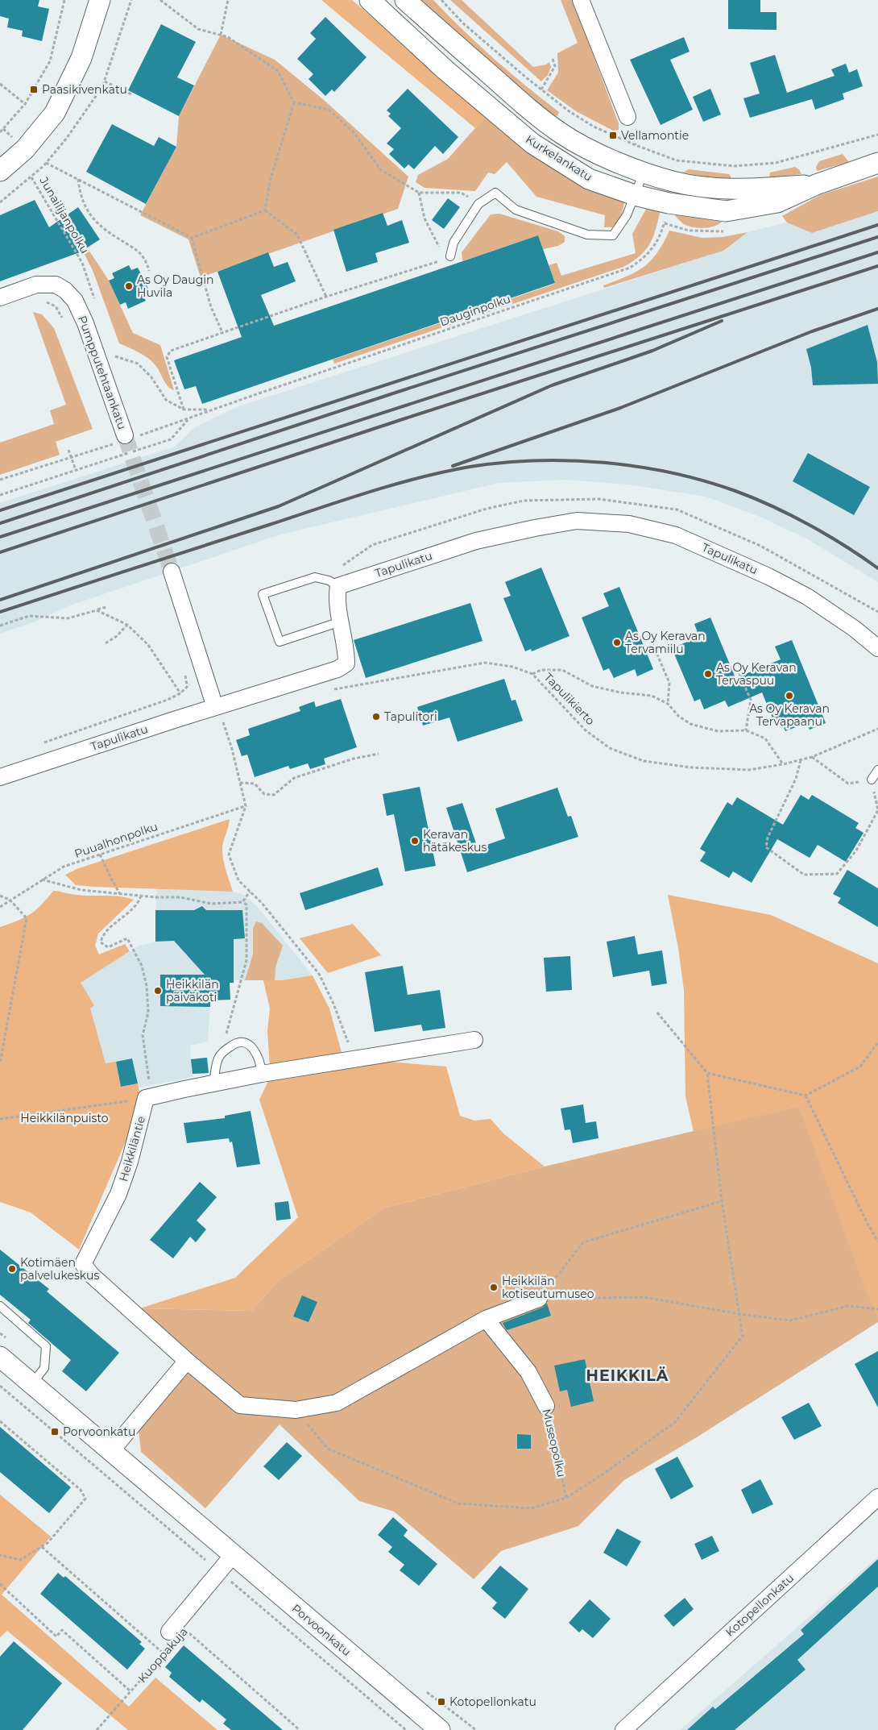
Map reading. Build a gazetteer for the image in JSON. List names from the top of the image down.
{
  "streets": {
    "street": [
      "Kurkelankatu",
      "Pumpputehtaankatu",
      "Tapulikatu",
      "Heikkiläntie",
      "Museopolku",
      "Kotopellonkatu",
      "Porvoonkatu",
      "Kuoppakuja"
    ],
    "path": [
      "Junailijanpolku",
      "Dauginpolku",
      "Tapulikierto",
      "Puualhonpolku"
    ]
  },
  "crossings": [
    ["Kurkelankatu", "Dauginpolku"],
    ["Porvoonkatu", "Kuoppakuja"]
  ],
  "districts": ["HEIKKILÄ"],
  "parks": ["Heikkilänpuisto"],
  "places": {
    "transit": [
      "Paasikivenkatu",
      "Vellamontie",
      "Porvoonkatu",
      "Kotopellonkatu"
    ],
    "other": [
      "As Oy Daugin Huvila",
      "As Oy Keravan Tervamiilu",
      "As Oy Keravan Tervaspuu",
      "As Oy Keravan Tervapaanu",
      "Tapulitori",
      "Keravan hätäkeskus",
      "Heikkilän päiväkoti",
      "Kotimäen palvelukeskus",
      "Heikkilän kotiseutumuseo"
    ]
  }
}
